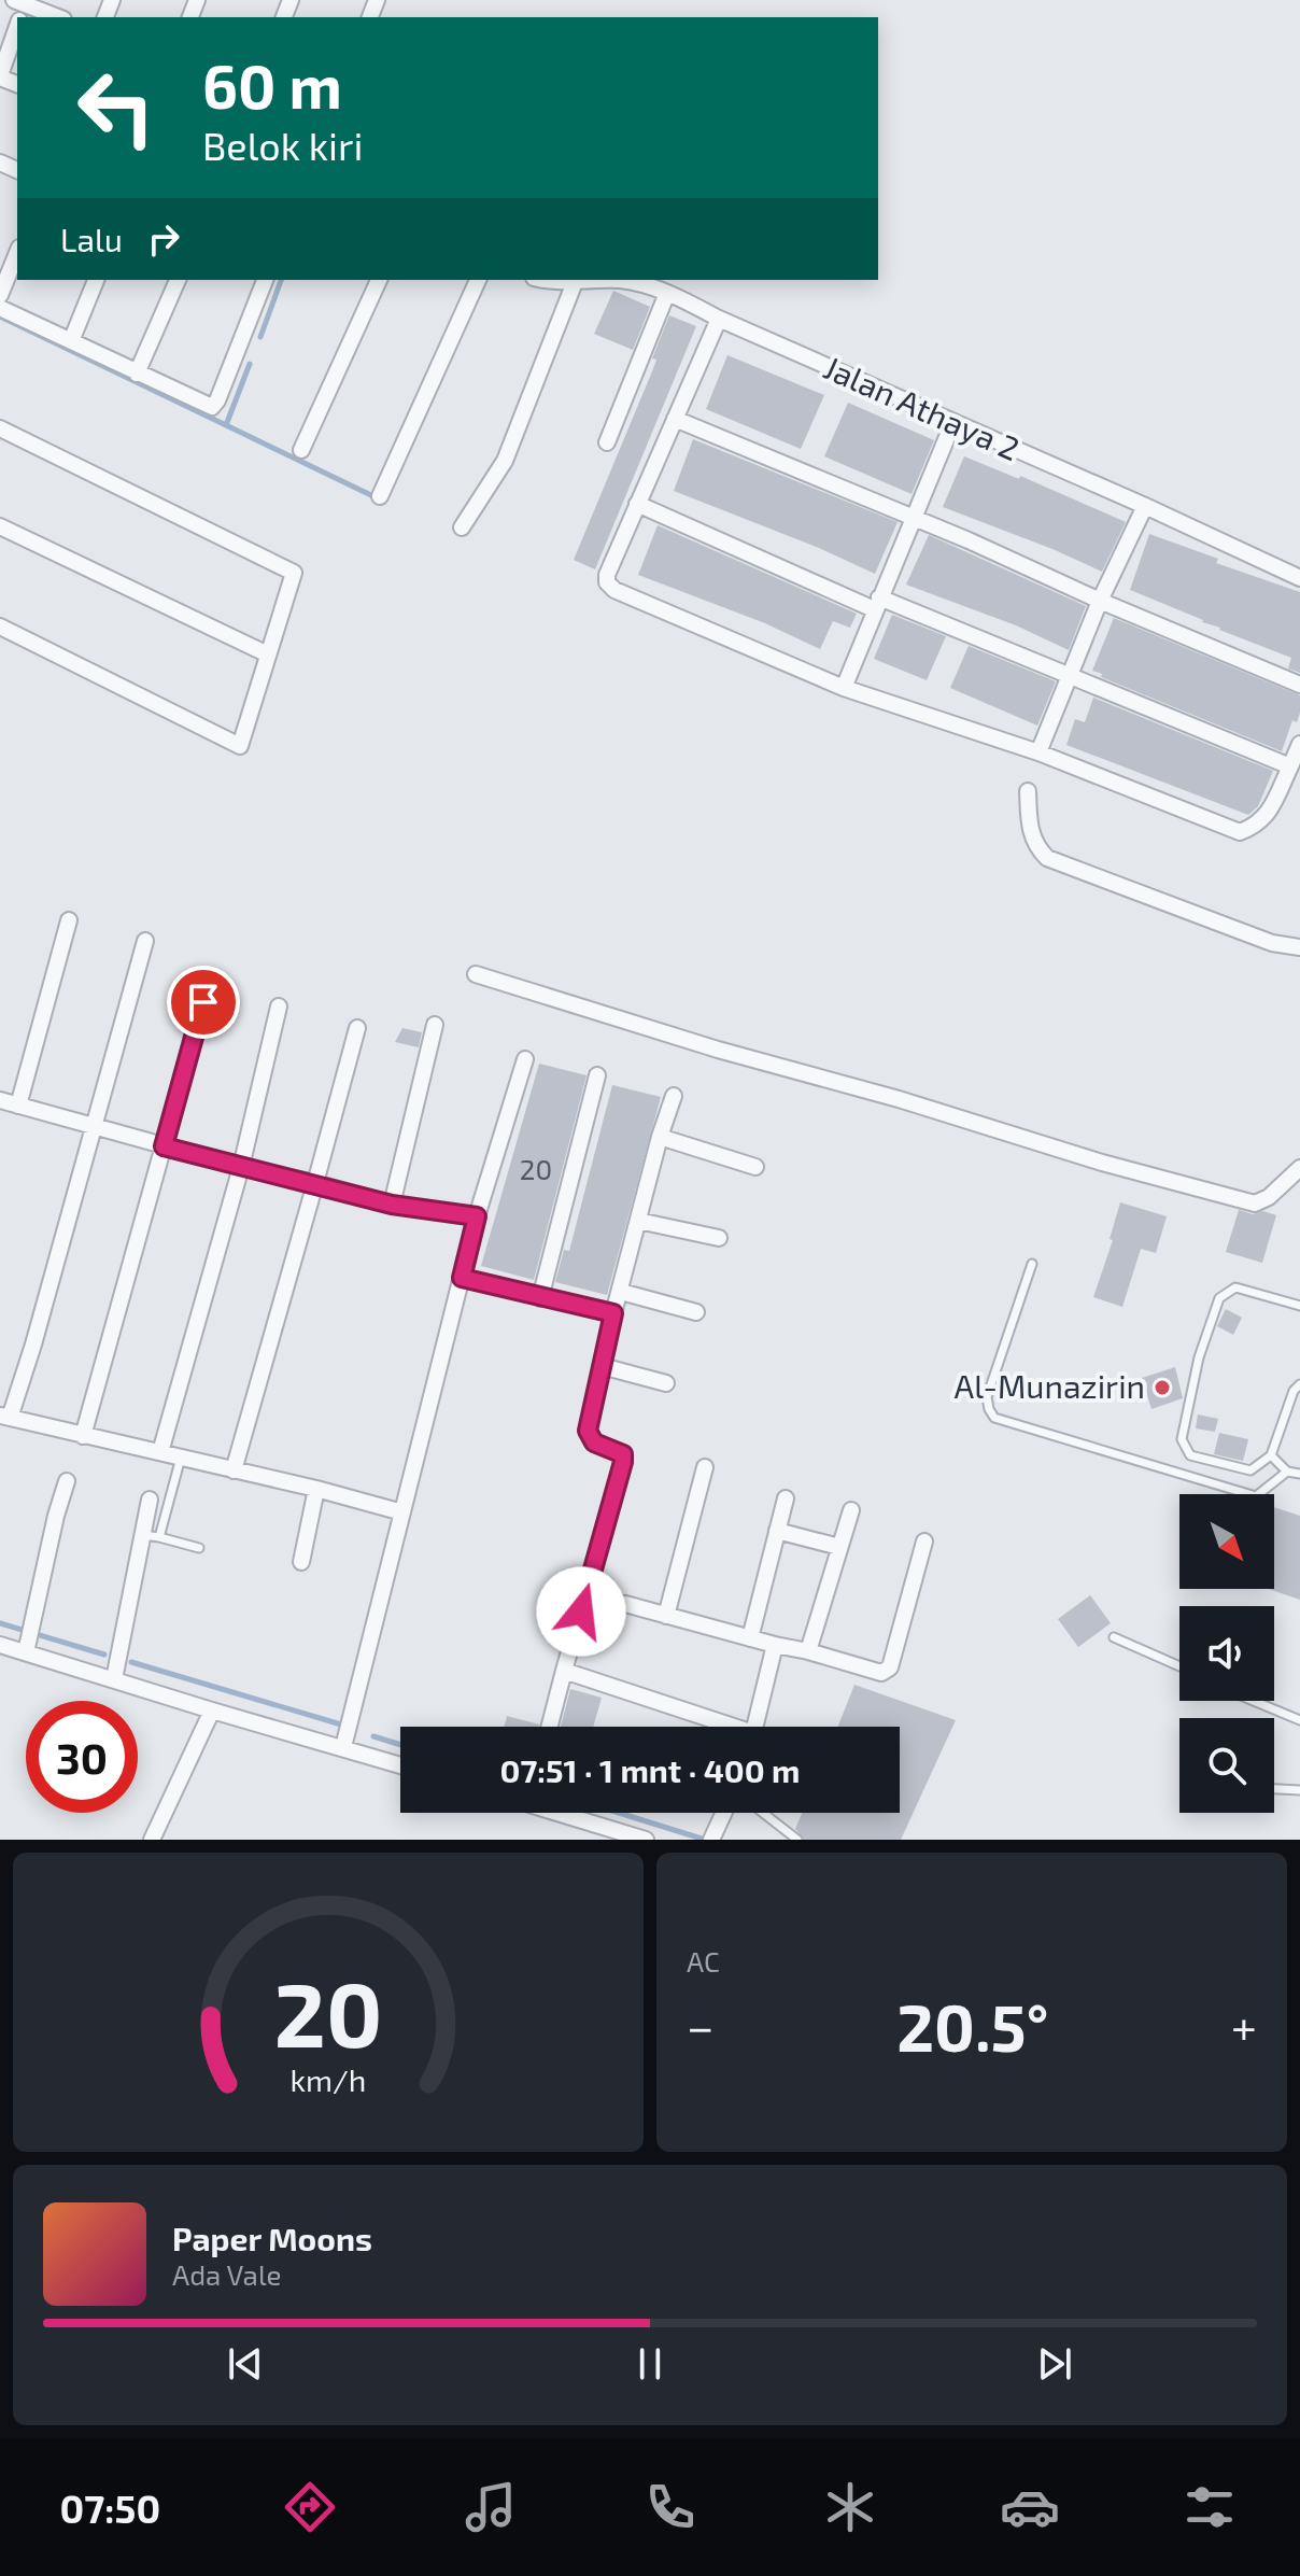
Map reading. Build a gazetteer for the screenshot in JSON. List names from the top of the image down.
{
  "streets": {
    "street": ["Jalan Athaya 2"]
  },
  "places": ["Al-Munazirin"],
  "house_numbers": ["20"],
  "north": "bottom right",
  "page": {
    "turn": ["60 m", "Belok kiri"],
    "then": "Lalu",
    "limit": "30",
    "trip": "07:51 · 1 mnt · 400 m",
    "tile": "AC",
    "heat": ["−", "20.5°", "+"],
    "song": ["Paper Moons", "Ada Vale"],
    "tabs": "07:50",
    "gauge": ["20", "km/h"]
  }
}
